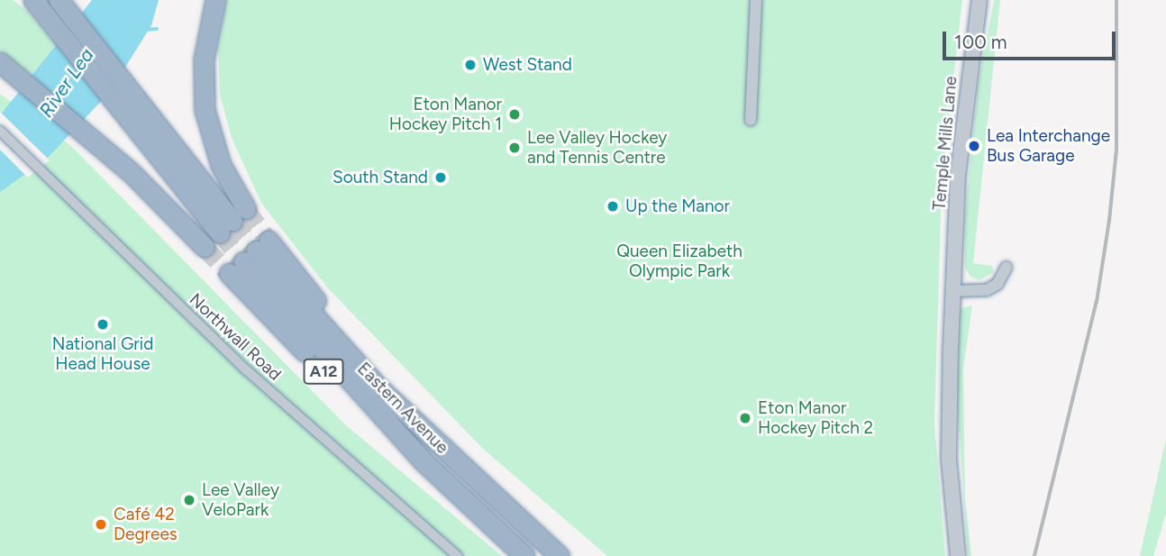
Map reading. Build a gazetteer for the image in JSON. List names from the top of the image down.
{
  "streets": {
    "highway": ["A12", "Eastern Avenue"],
    "street": ["Temple Mills Lane", "Northwall Road"]
  },
  "water": ["River Lea"],
  "parks": ["Queen Elizabeth Olympic Park"],
  "places": [
    "West Stand",
    "Eton Manor Hockey Pitch 1",
    "Lea Interchange Bus Garage",
    "Lee Valley Hockey and Tennis Centre",
    "South Stand",
    "Up the Manor",
    "National Grid Head House",
    "Eton Manor Hockey Pitch 2",
    "Lee Valley VeloPark",
    "Café 42 Degrees"
  ],
  "scale_bar": "100 m"
}
